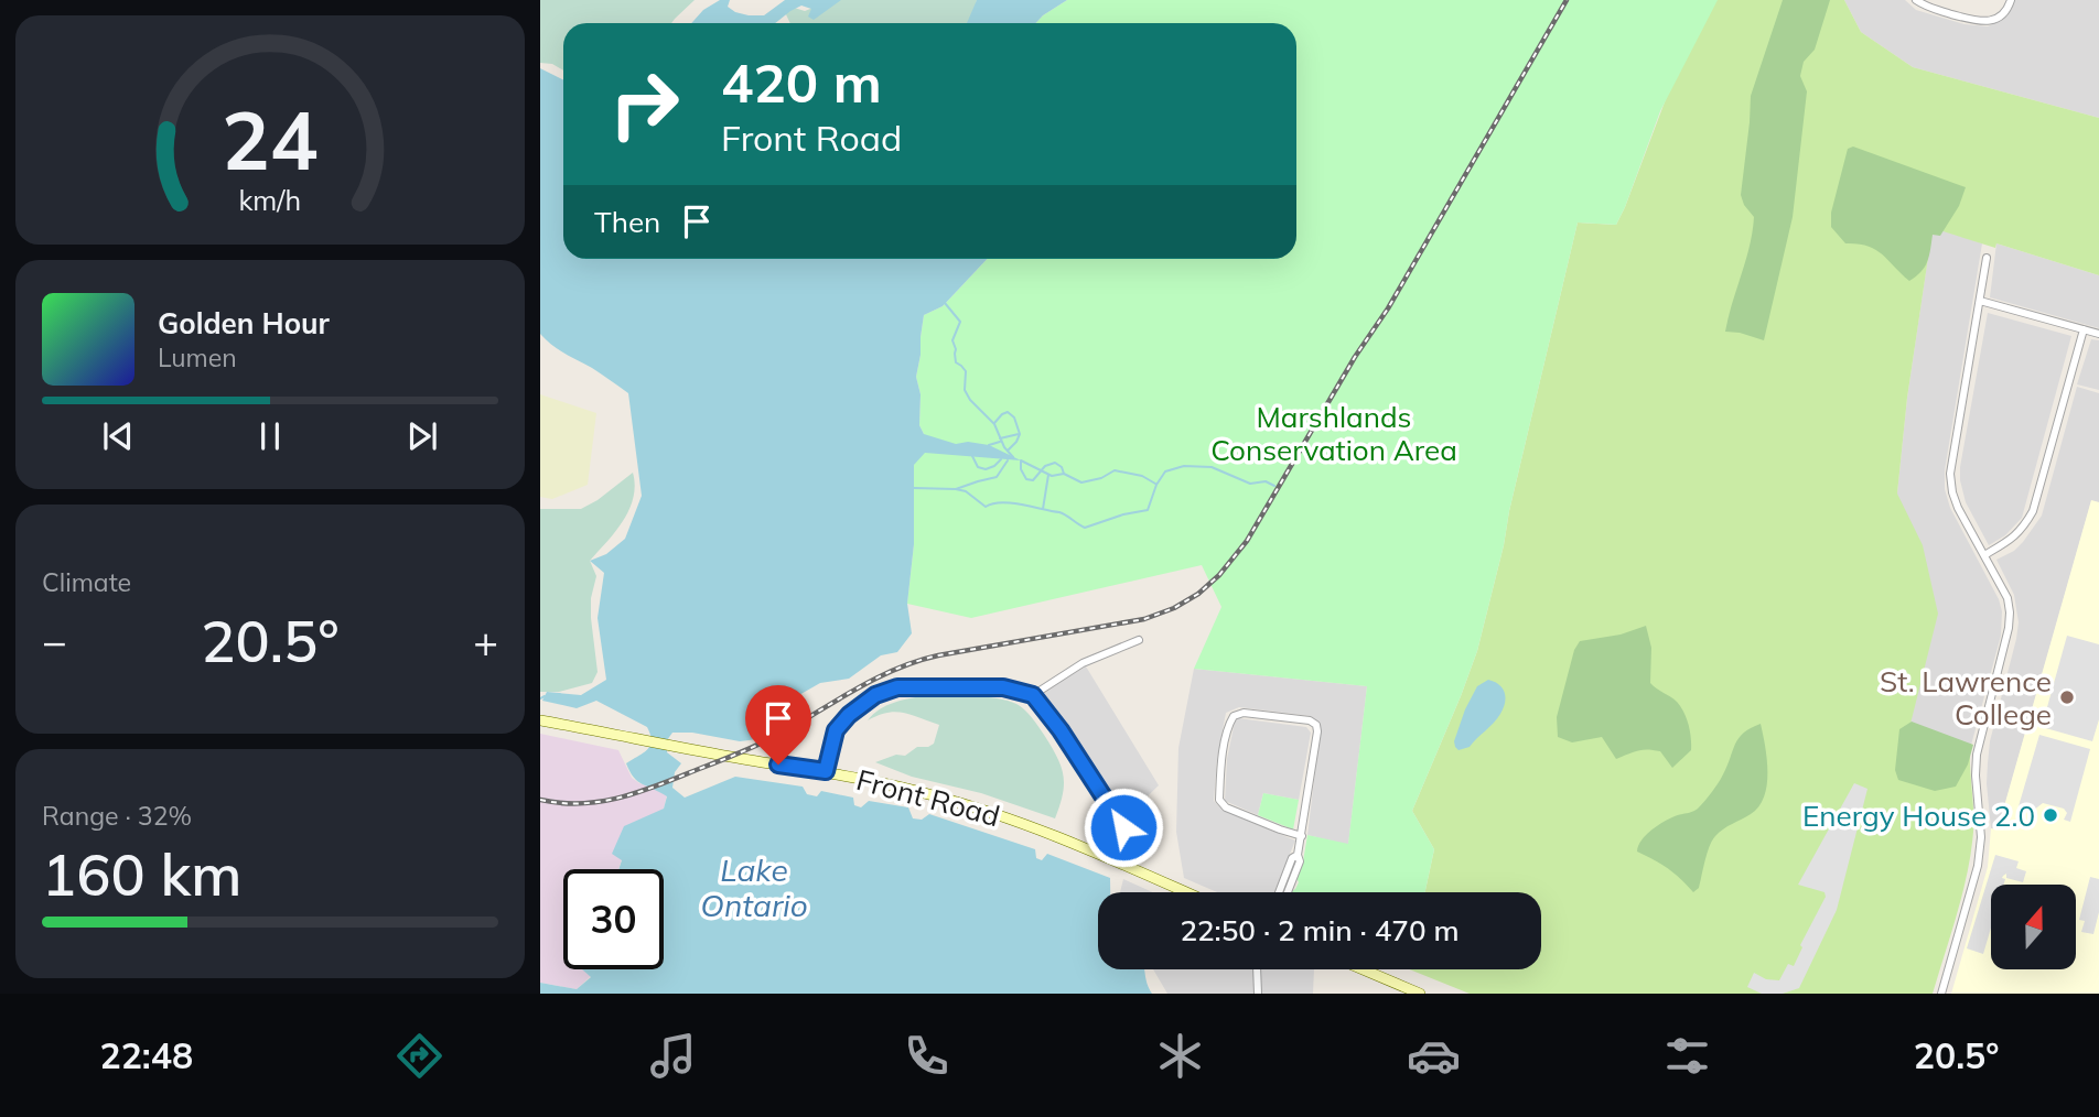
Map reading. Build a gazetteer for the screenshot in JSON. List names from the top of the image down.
{
  "streets": {
    "main road": ["Front Road"]
  },
  "water": ["Lake Ontario"],
  "parks": ["Marshlands Conservation Area"],
  "places": ["St. Lawrence College", "Energy House 2.0"],
  "north": "top",
  "page": {
    "turn": ["420 m", "Front Road"],
    "then": "Then",
    "song": ["Golden Hour", "Lumen"],
    "tile": [
      "Climate",
      ["Range · 32%", "160 km"]
    ],
    "heat": ["−", "20.5°", "+"],
    "limit": "30",
    "trip": "22:50 · 2 min · 470 m",
    "tabs": ["22:48", "20.5°"],
    "gauge": ["24", "km/h"]
  }
}
